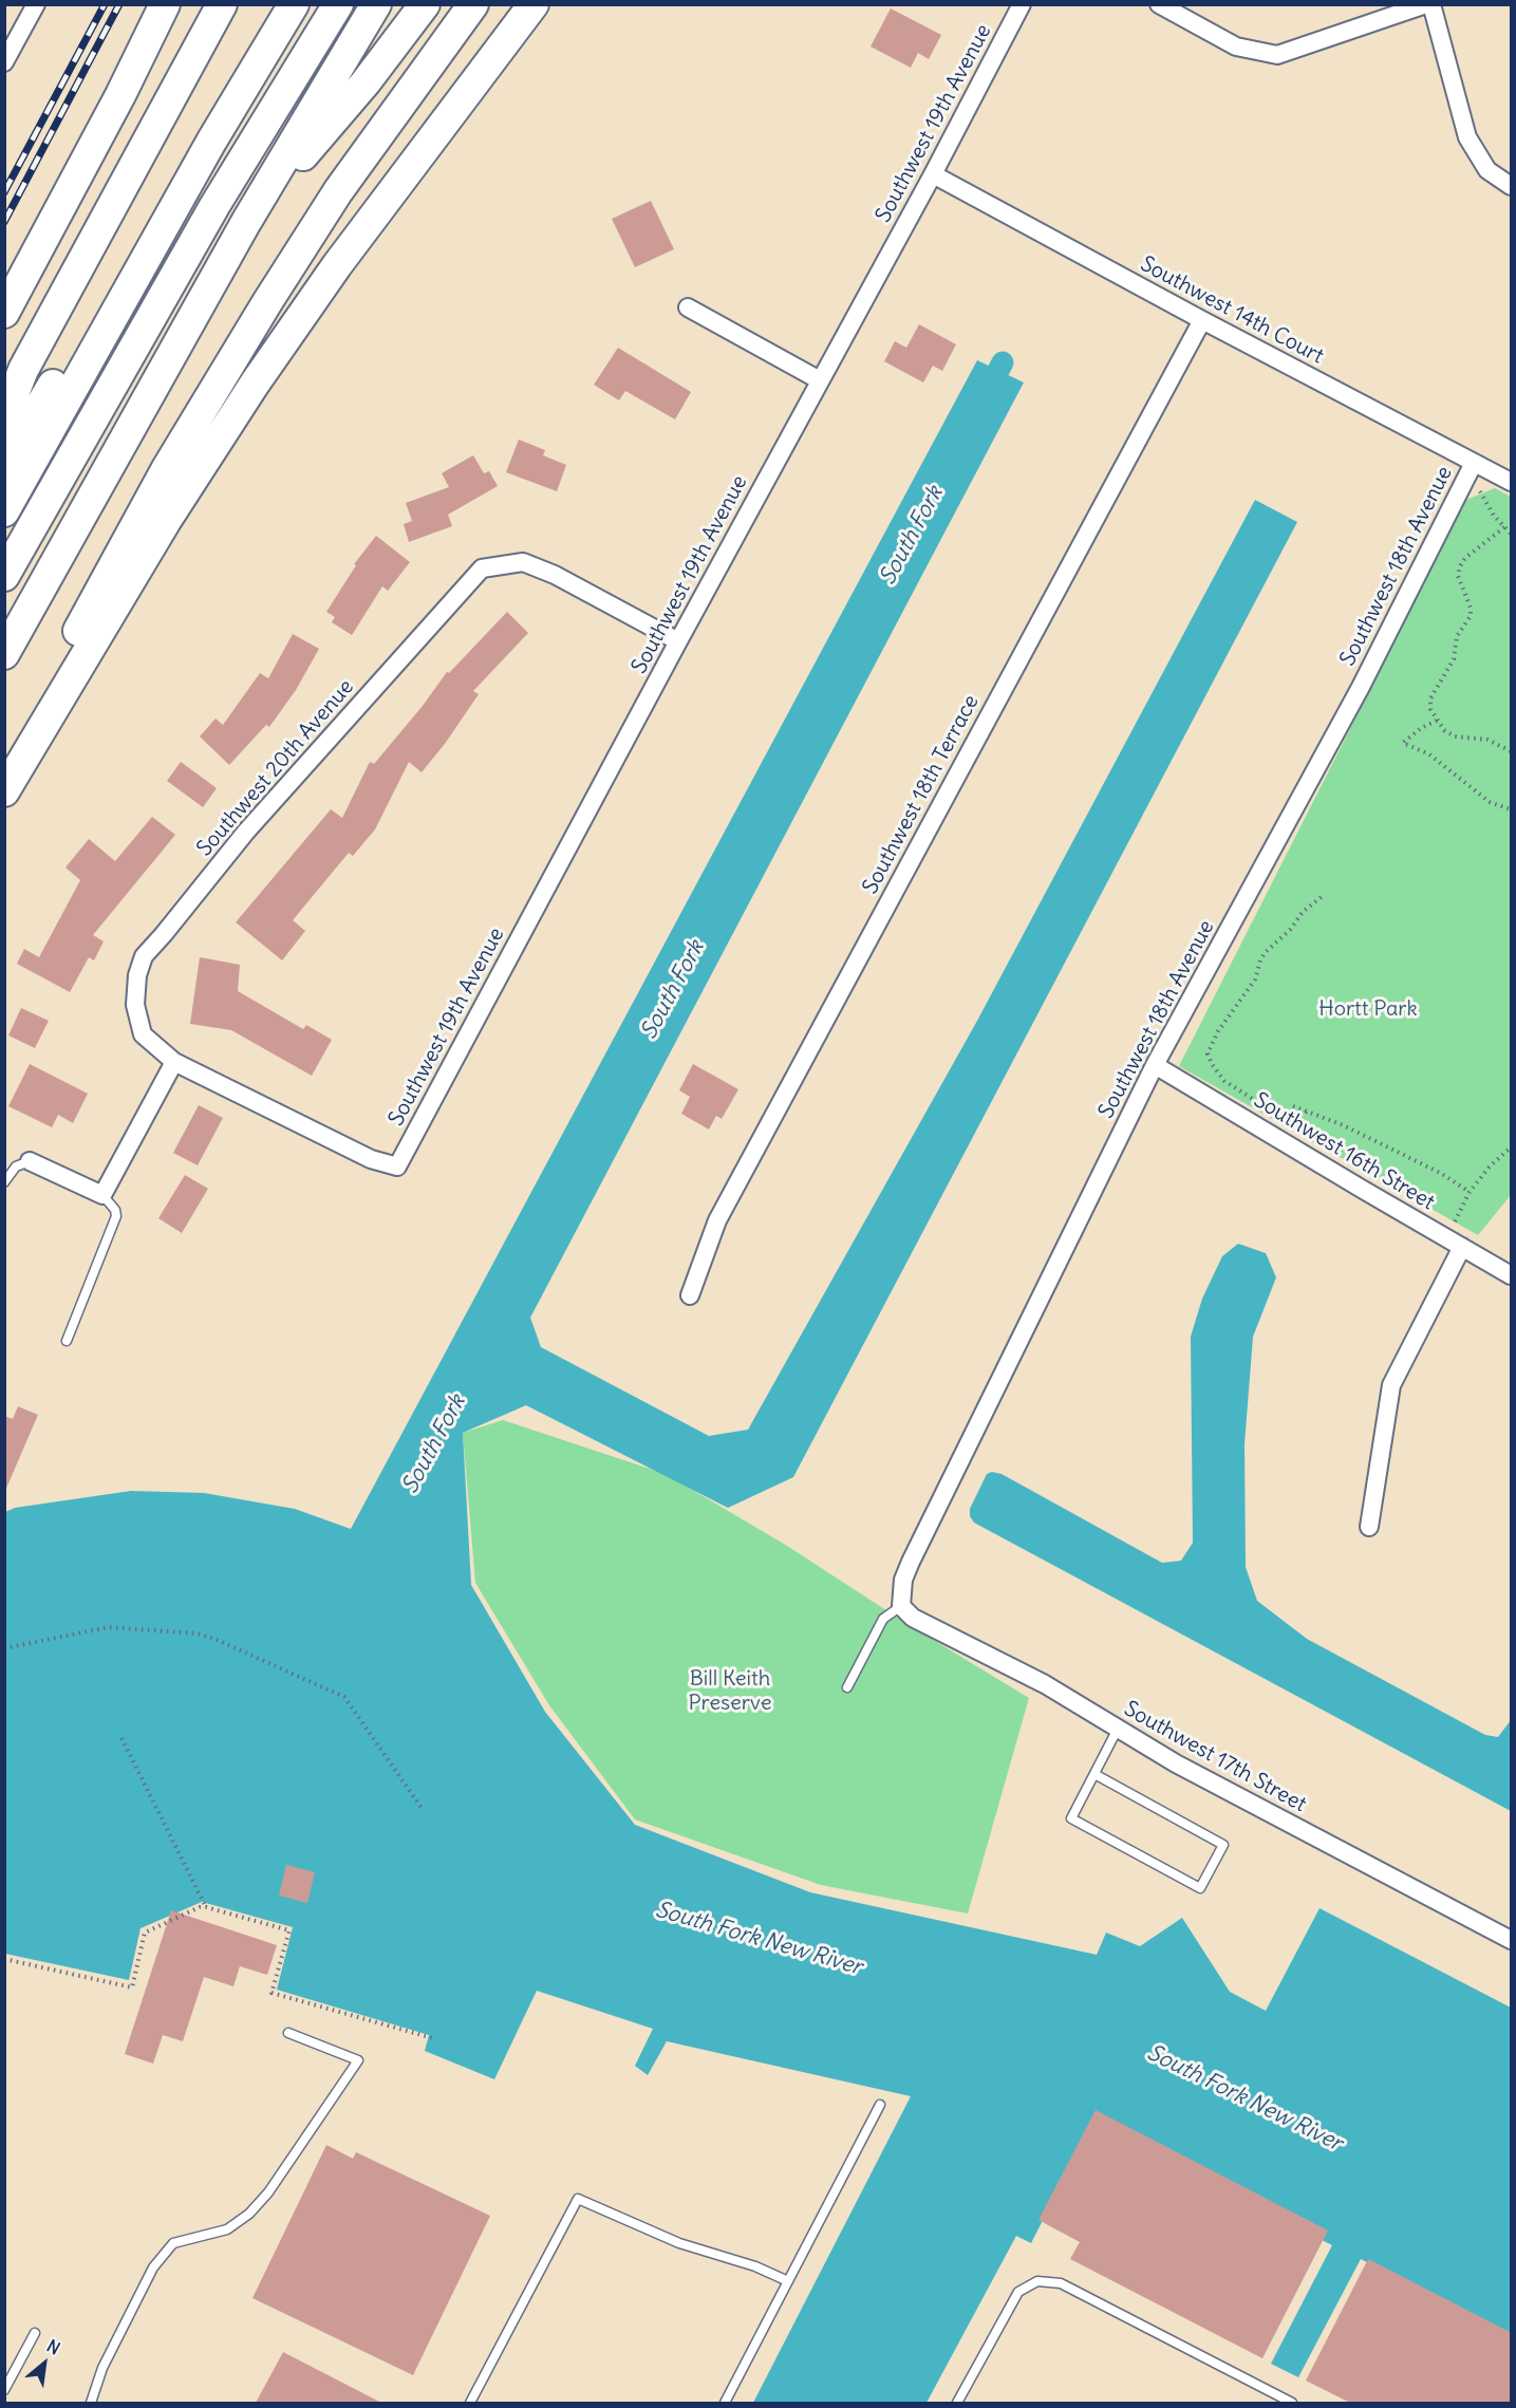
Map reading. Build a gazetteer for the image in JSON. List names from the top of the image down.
{
  "streets": {
    "street": [
      "Southwest 19th Avenue",
      "Southwest 14th Court",
      "Southwest 18th Avenue",
      "Southwest 20th Avenue",
      "Southwest 18th Terrace",
      "Southwest 16th Street",
      "Southwest 17th Street"
    ]
  },
  "crossings": [
    ["Southwest 19th Avenue", "Southwest 14th Court"],
    ["Southwest 19th Avenue", "Southwest 20th Avenue"],
    ["Southwest 14th Court", "Southwest 18th Avenue"],
    ["Southwest 14th Court", "Southwest 18th Terrace"],
    ["Southwest 18th Avenue", "Southwest 16th Street"],
    ["Southwest 18th Avenue", "Southwest 17th Street"]
  ],
  "water": ["South Fork", "South Fork New River"],
  "parks": ["Hortt Park", "Bill Keith Preserve"],
  "north": "top right"
}
